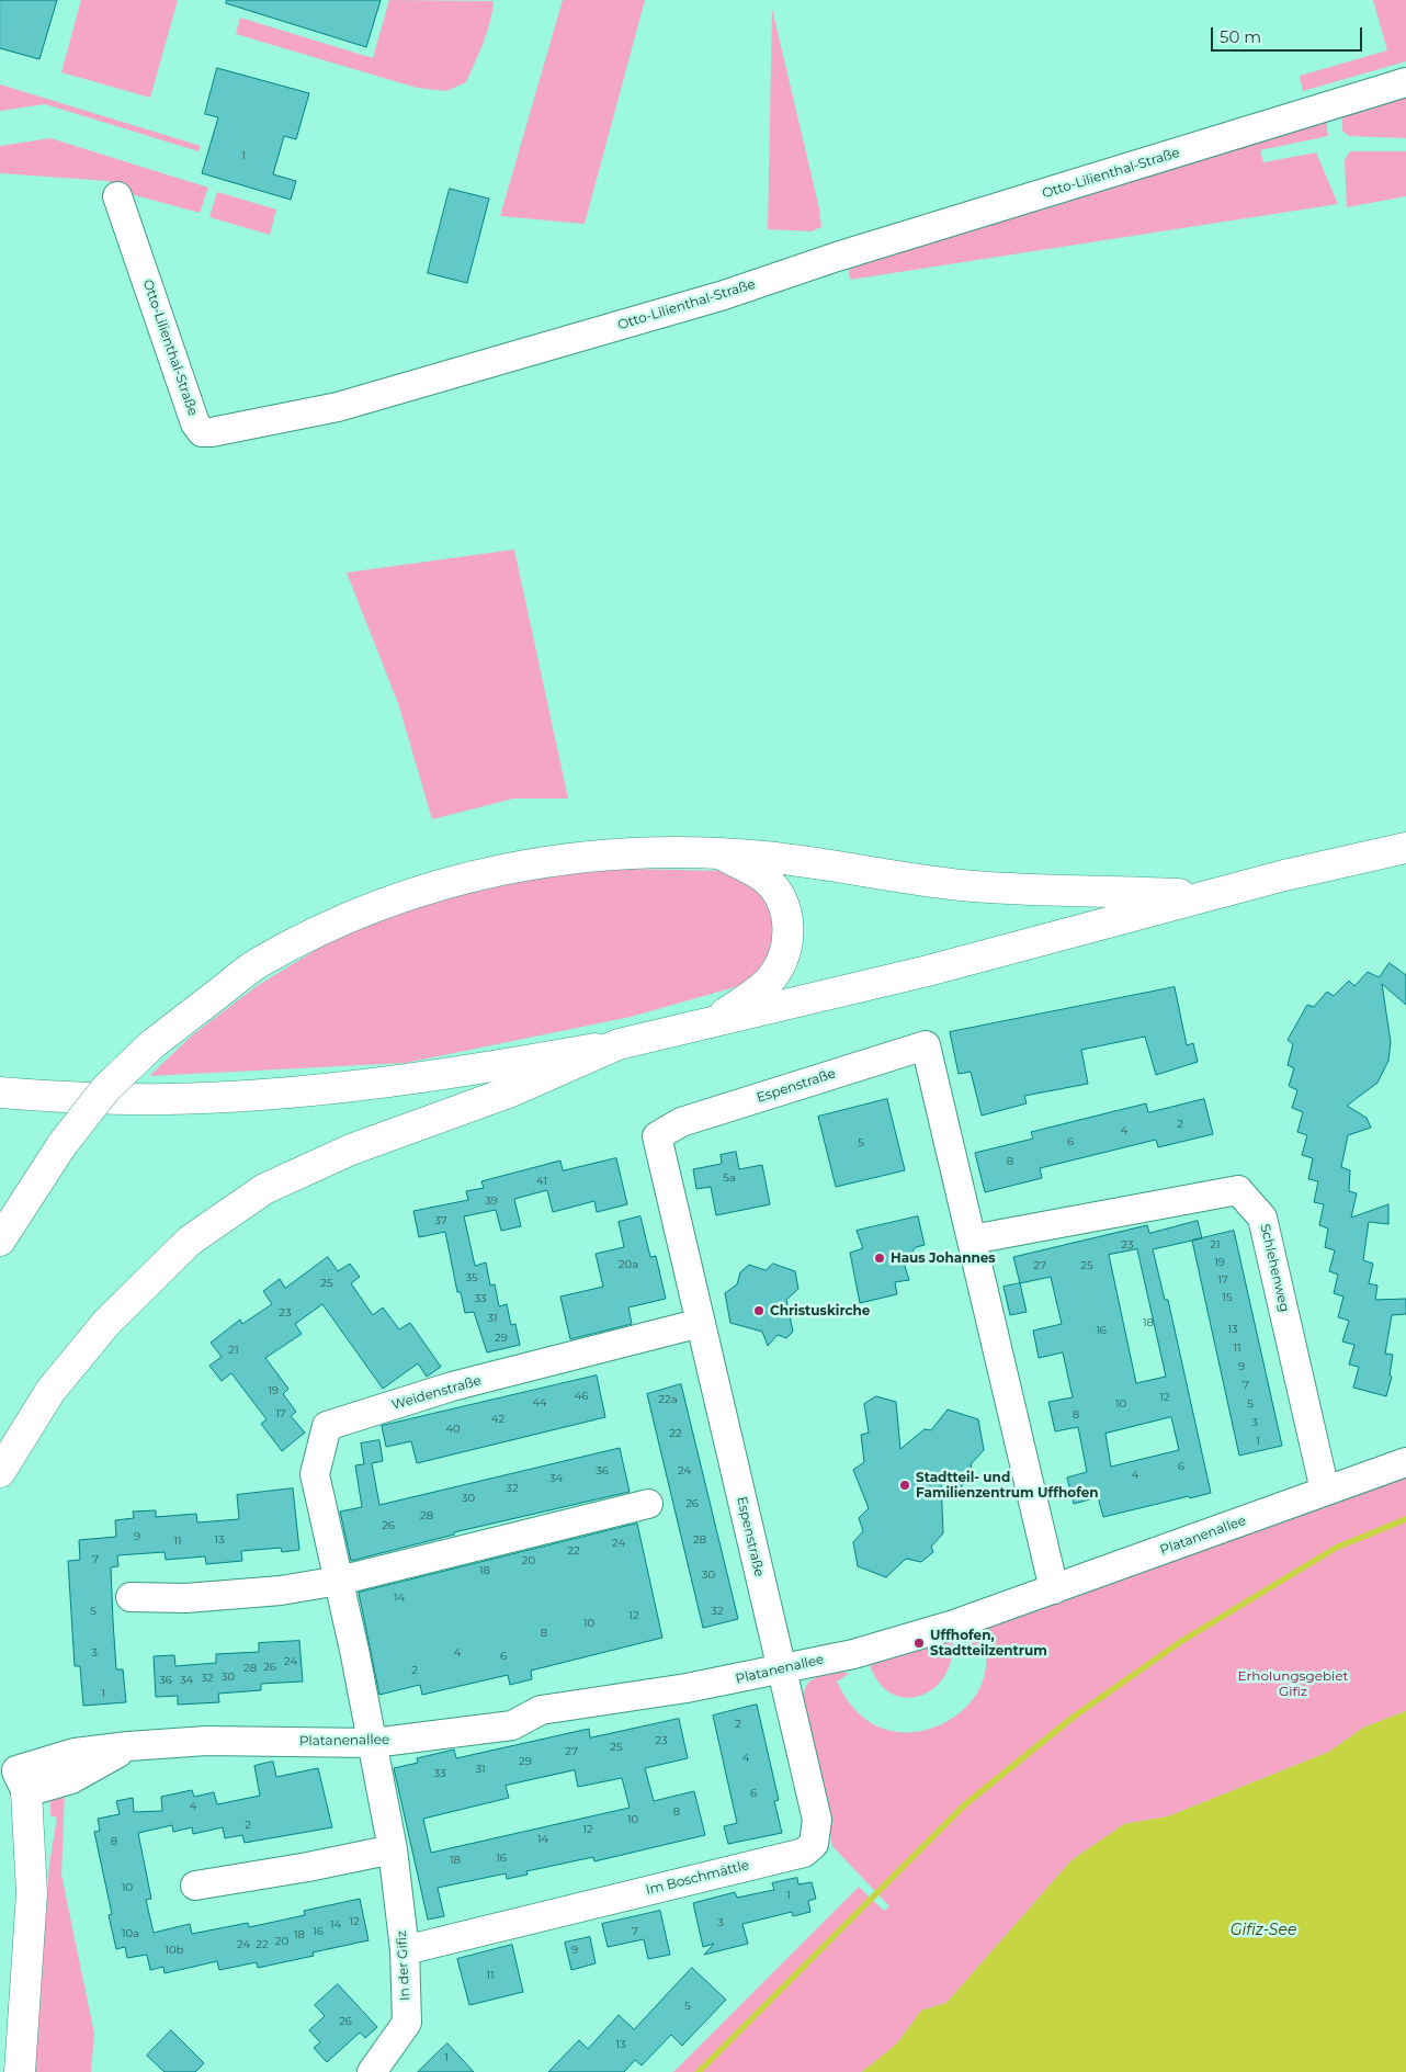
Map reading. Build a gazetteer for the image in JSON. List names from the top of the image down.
{
  "streets": {
    "street": [
      "Otto-Lilienthal-Straße",
      "Espenstraße",
      "Schlehenweg",
      "Weidenstraße",
      "Platanenallee",
      "Im Boschmättle",
      "In der Gifiz"
    ]
  },
  "crossings": [
    ["Espenstraße", "Schlehenweg"],
    ["Espenstraße", "Weidenstraße"],
    ["Espenstraße", "Platanenallee"],
    ["Espenstraße", "Im Boschmättle"],
    ["Schlehenweg", "Platanenallee"],
    ["Weidenstraße", "Platanenallee"],
    ["Weidenstraße", "In der Gifiz"],
    ["Platanenallee", "Im Boschmättle"],
    ["Platanenallee", "In der Gifiz"],
    ["Im Boschmättle", "In der Gifiz"]
  ],
  "water": ["Gifiz-See"],
  "parks": ["Erholungsgebiet Gifiz"],
  "places": [
    "Haus Johannes",
    "Christuskirche",
    "Stadtteil- und Familienzentrum Uffhofen",
    "Uffhofen, Stadtteilzentrum"
  ],
  "house_numbers": [
    "1",
    "2",
    "4",
    "6",
    "5",
    "8",
    "5a",
    "41",
    "39",
    "37",
    "23",
    "21",
    "19",
    "20a",
    "27",
    "25",
    "35",
    "17",
    "25",
    "15",
    "33",
    "23",
    "31",
    "18",
    "13",
    "16",
    "29",
    "11",
    "21",
    "9",
    "7",
    "19",
    "46",
    "12",
    "22a",
    "44",
    "10",
    "5",
    "17",
    "8",
    "42",
    "3",
    "40",
    "22",
    "1",
    "6",
    "36",
    "24",
    "4",
    "34",
    "32",
    "30",
    "26",
    "28",
    "26",
    "9",
    "13",
    "28",
    "11",
    "24",
    "22",
    "7",
    "20",
    "18",
    "30",
    "14",
    "5",
    "32",
    "12",
    "10",
    "8",
    "3",
    "4",
    "6",
    "24",
    "26",
    "28",
    "2",
    "30",
    "32",
    "36",
    "34",
    "1",
    "2",
    "23",
    "25",
    "27",
    "4",
    "29",
    "31",
    "33",
    "6",
    "4",
    "8",
    "10",
    "2",
    "12",
    "14",
    "8",
    "16",
    "18",
    "10",
    "1",
    "12",
    "3",
    "14",
    "16",
    "7",
    "10a",
    "18",
    "20",
    "24",
    "22",
    "10b",
    "9",
    "11",
    "5",
    "26",
    "13",
    "1"
  ],
  "scale_bar": "50 m"
}
